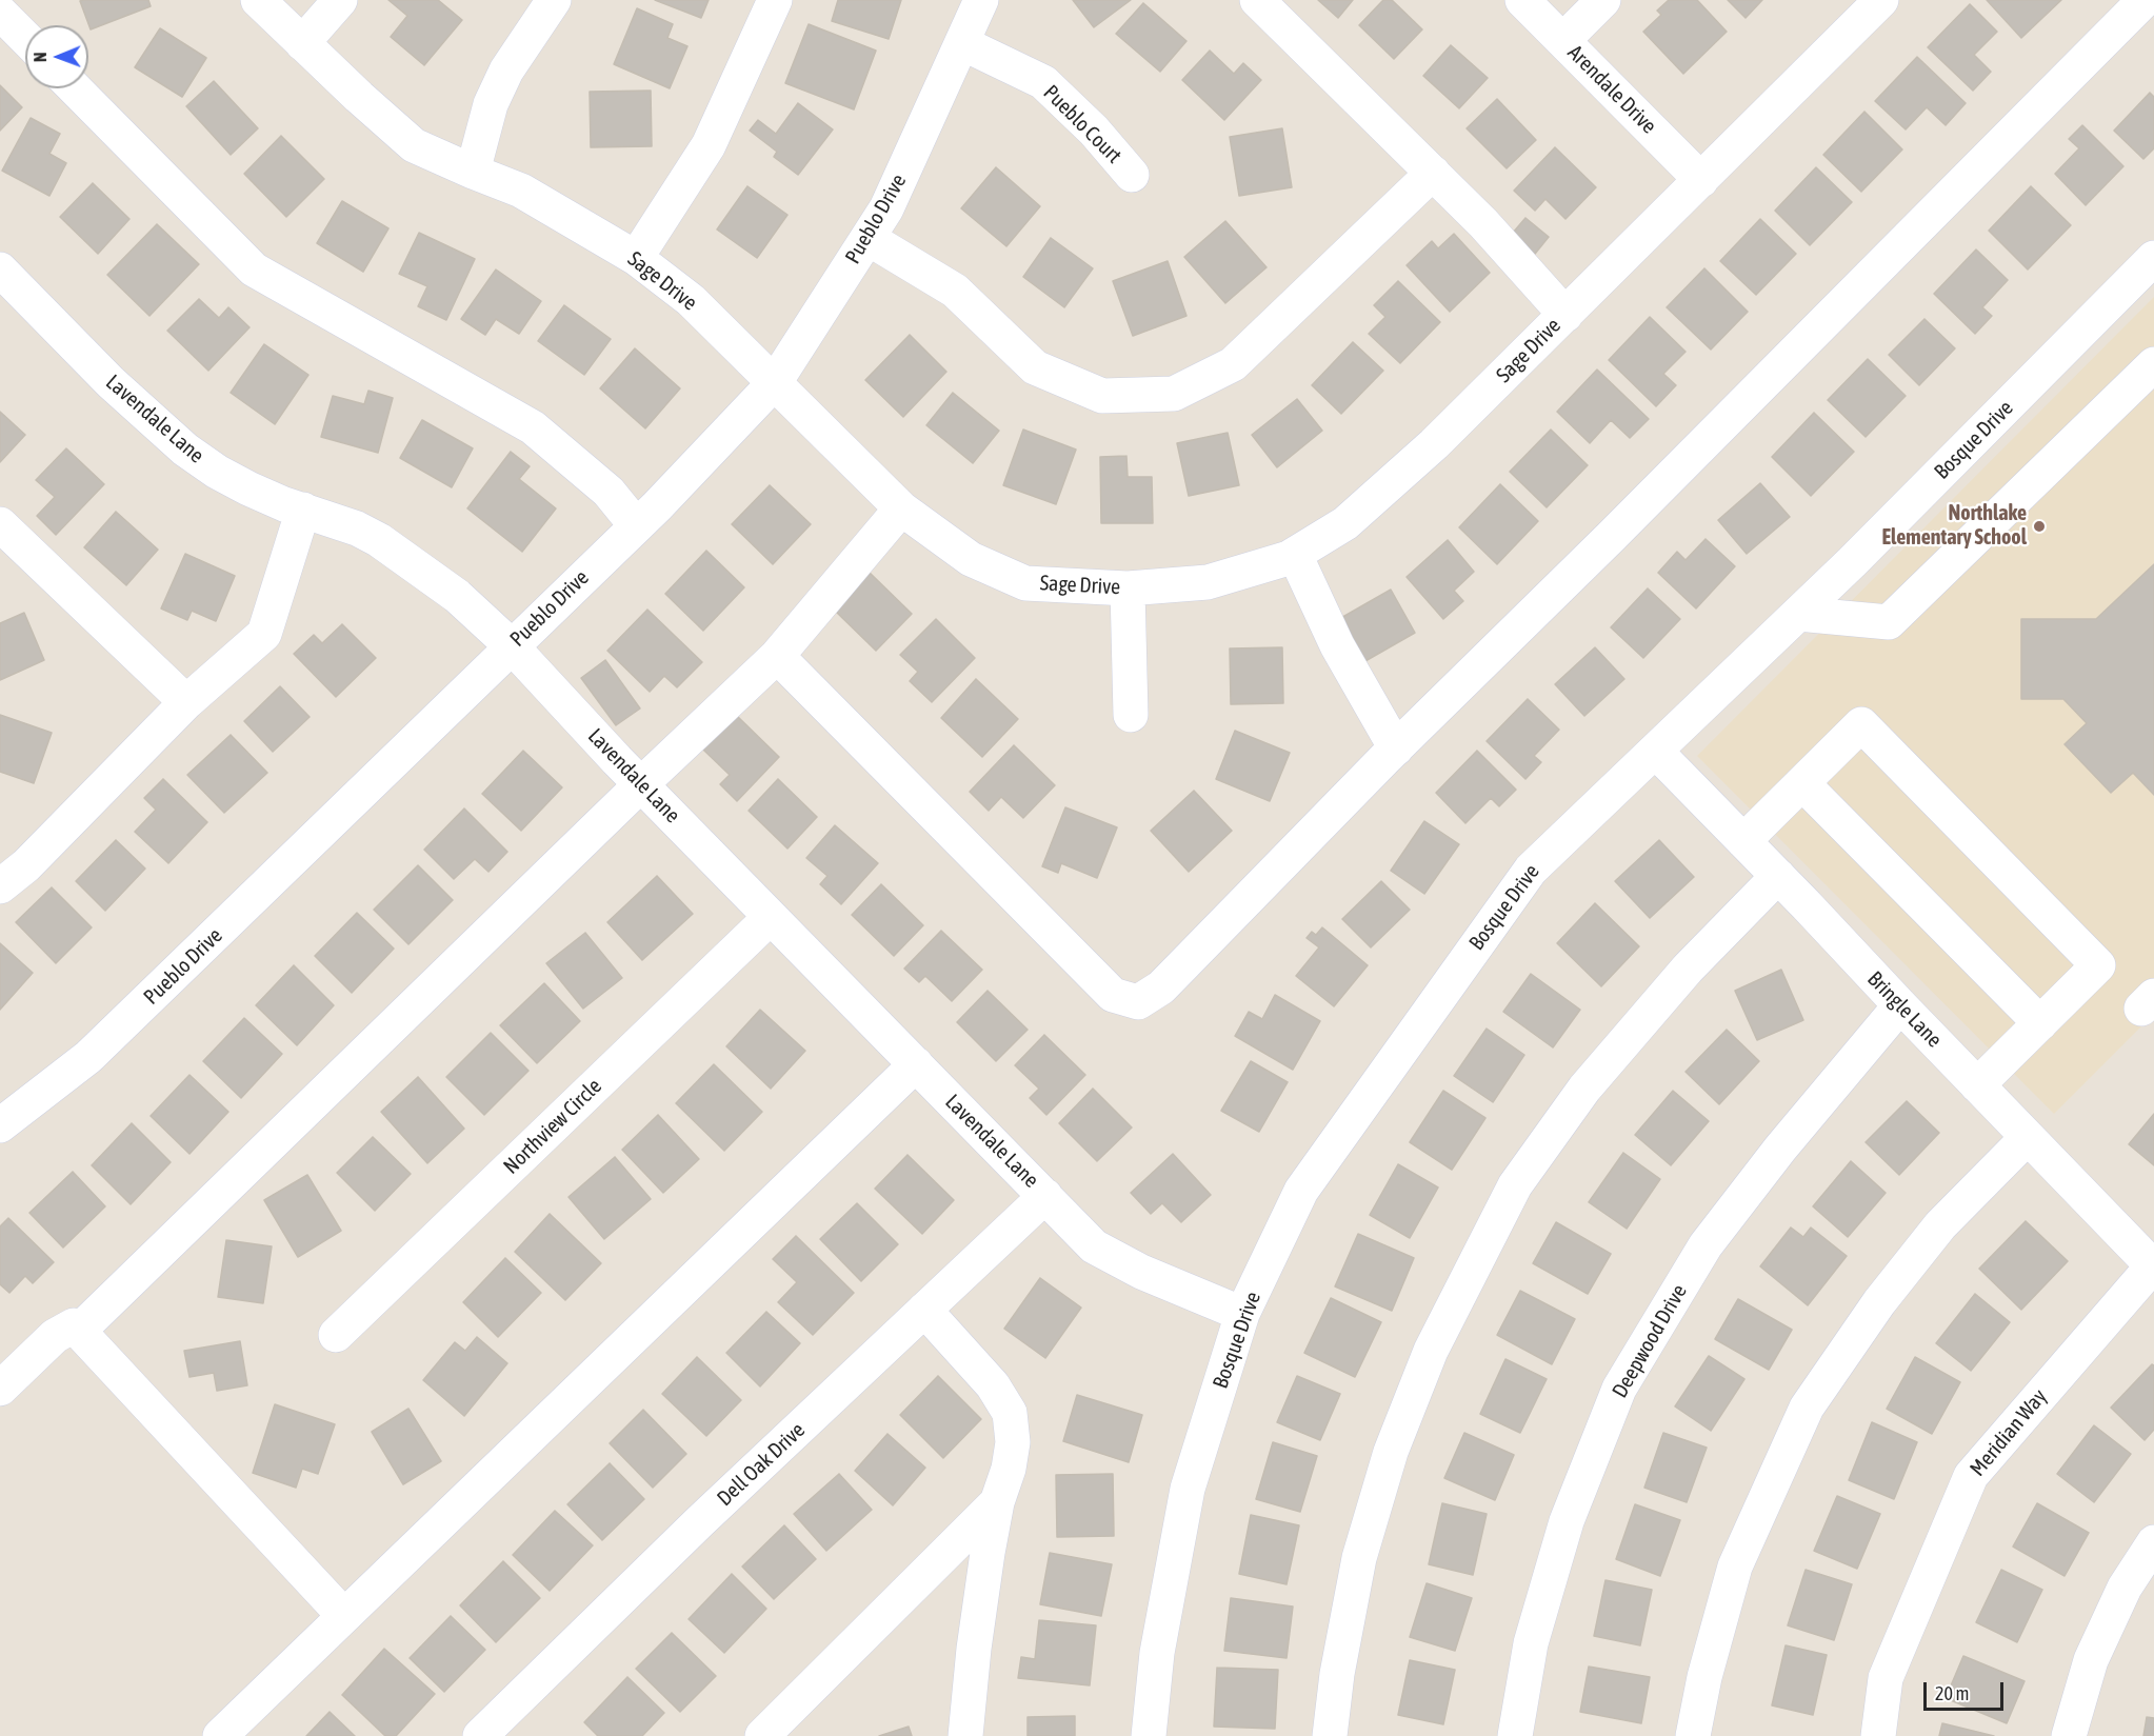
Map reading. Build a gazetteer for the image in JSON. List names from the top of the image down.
{
  "streets": {
    "street": [
      "Arendale Drive",
      "Pueblo Court",
      "Pueblo Drive",
      "Sage Drive",
      "Lavendale Lane",
      "Bosque Drive",
      "Bringle Lane",
      "Northview Circle",
      "Deepwood Drive",
      "Meridian Way",
      "Dell Oak Drive"
    ]
  },
  "crossings": [
    ["Arendale Drive", "Sage Drive"],
    ["Pueblo Court", "Pueblo Drive"],
    ["Pueblo Drive", "Sage Drive"],
    ["Pueblo Drive", "Lavendale Lane"],
    ["Lavendale Lane", "Bosque Drive"],
    ["Lavendale Lane", "Northview Circle"],
    ["Lavendale Lane", "Dell Oak Drive"],
    ["Bosque Drive", "Bringle Lane"],
    ["Bringle Lane", "Deepwood Drive"],
    ["Bringle Lane", "Meridian Way"]
  ],
  "places": ["Northlake Elementary School"],
  "scale_bar": "20 m",
  "north": "left"
}
